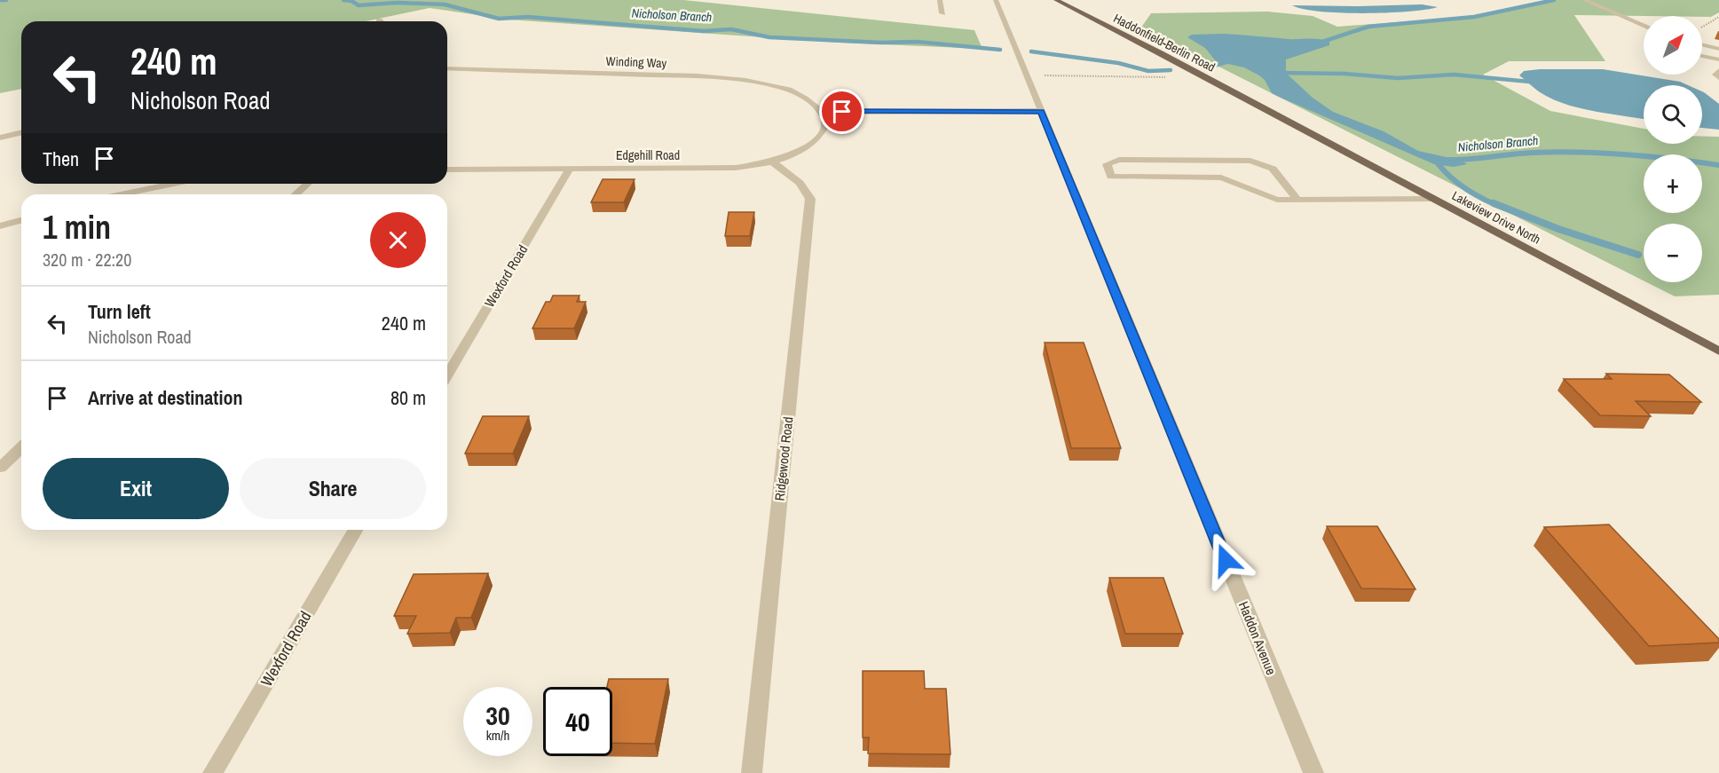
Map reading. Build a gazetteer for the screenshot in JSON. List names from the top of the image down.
{
  "streets": {
    "main road": ["Haddonfield-Berlin Road", "Lakeview Drive North"],
    "street": [
      "Winding Way",
      "Edgehill Road",
      "Wexford Road",
      "Ridgewood Road",
      "Haddon Avenue"
    ]
  },
  "crossings": [
    ["Haddonfield-Berlin Road", "Lakeview Drive North"],
    ["Winding Way", "Edgehill Road"],
    ["Edgehill Road", "Wexford Road"],
    ["Edgehill Road", "Ridgewood Road"]
  ],
  "water": ["Nicholson Branch"],
  "north": "top right",
  "page": {
    "map_buttons": ["+", "−"],
    "turn": ["240 m", "Nicholson Road"],
    "then": "Then",
    "heading": ["1 min", "320 m · 22:20"],
    "list": [
      {
        "name": "Turn left",
        "note": "Nicholson Road",
        "value": "240 m"
      },
      {
        "name": "Arrive at destination",
        "value": "80 m"
      }
    ],
    "buttons": ["Exit", "Share"],
    "speed": "30 km/h",
    "limit": "40"
  }
}
